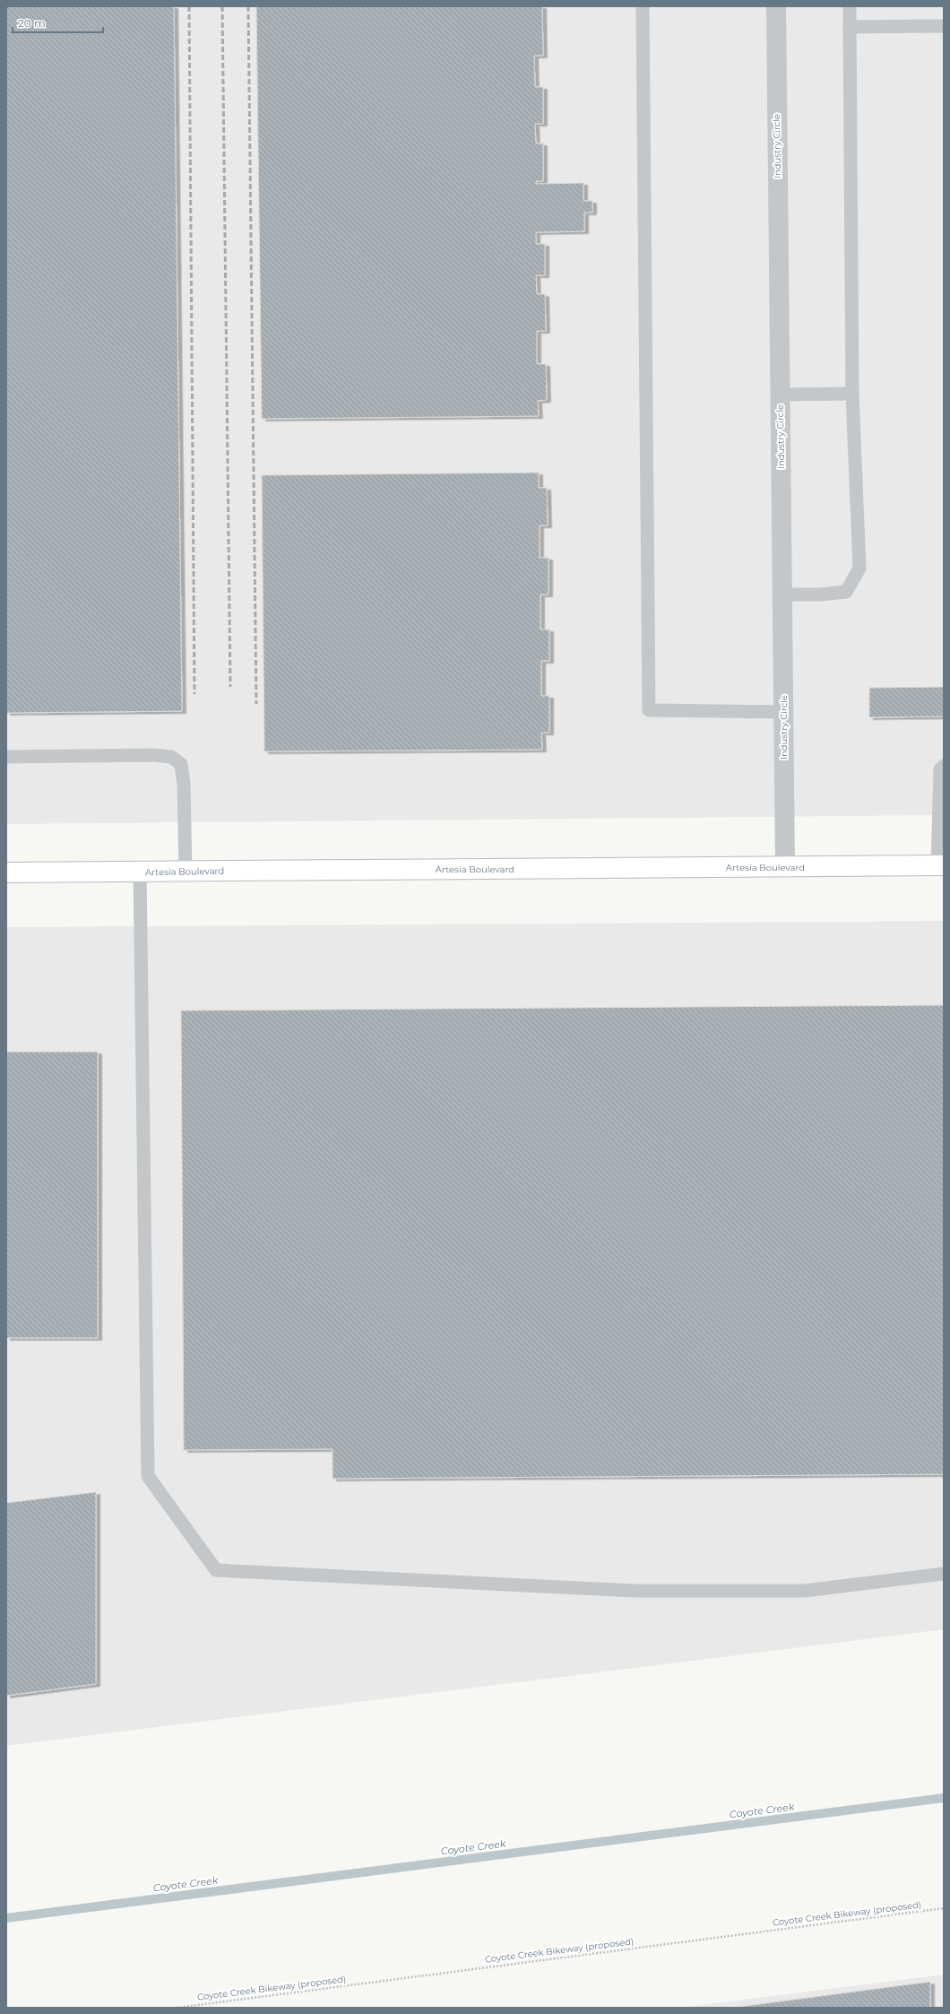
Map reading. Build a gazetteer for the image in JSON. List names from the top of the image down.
{
  "streets": {
    "main road": ["Artesia Boulevard"],
    "street": ["Industry Circle"],
    "path": ["Coyote Creek Bikeway (proposed)"]
  },
  "crossings": [
    ["Industry Circle", "Artesia Boulevard"]
  ],
  "water": ["Coyote Creek"],
  "scale_bar": "20 m"
}
